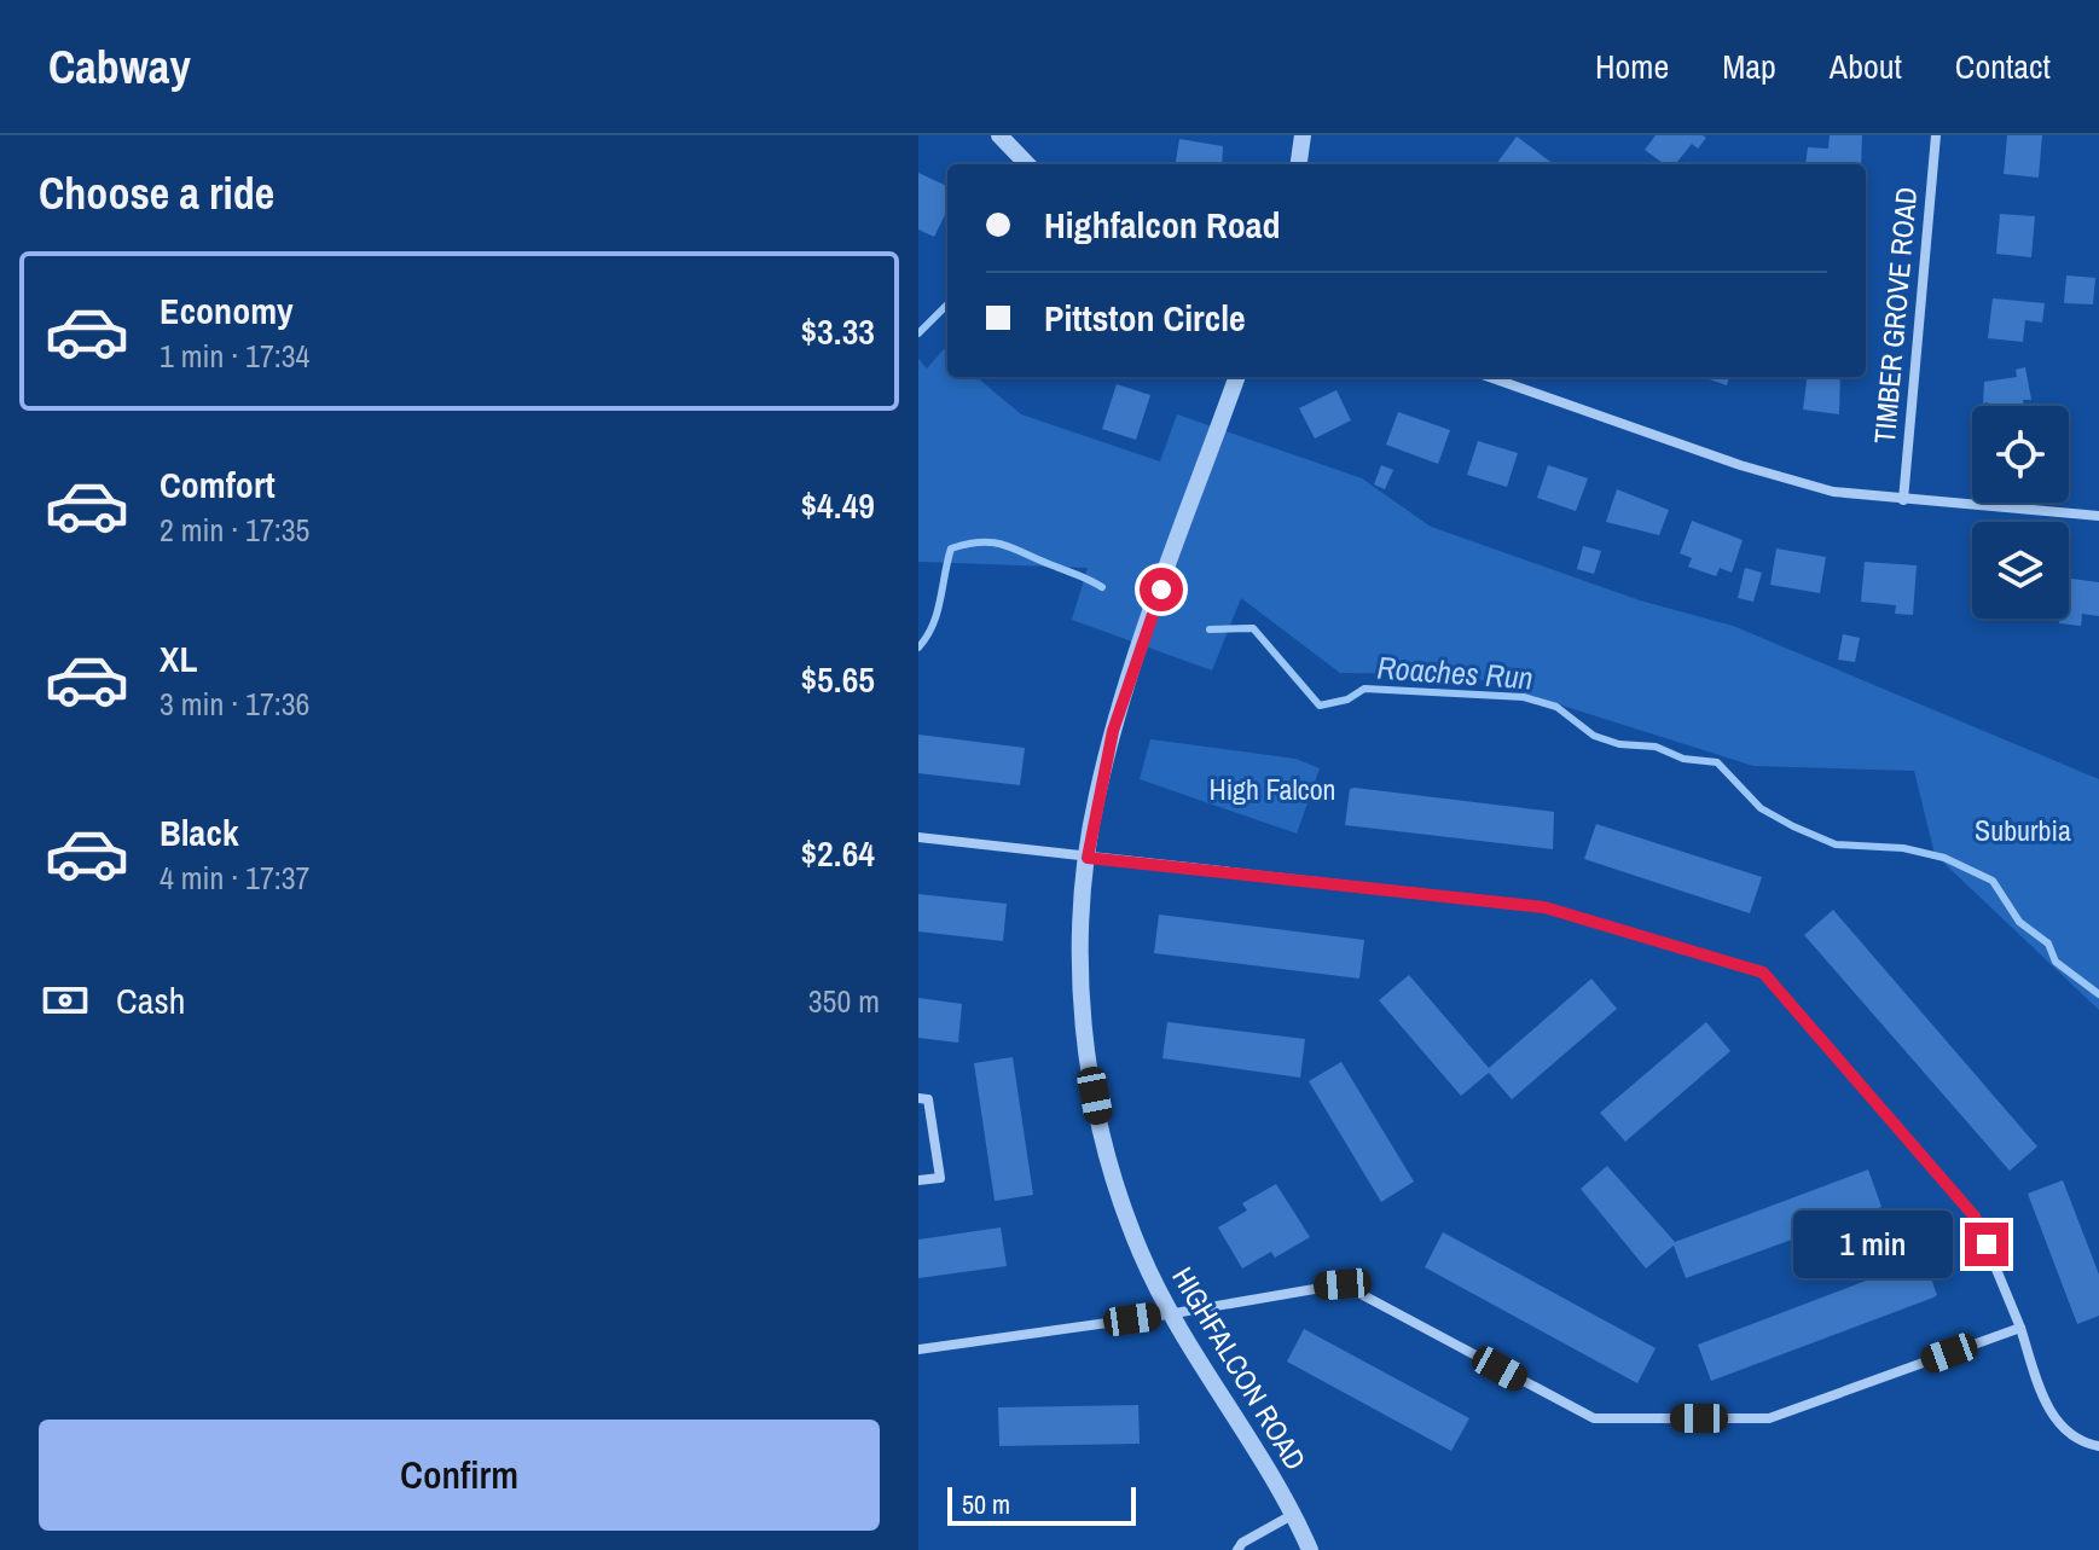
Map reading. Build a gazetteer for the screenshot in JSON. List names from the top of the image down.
{
  "streets": {
    "street": ["TIMBER GROVE ROAD", "HIGHFALCON ROAD"]
  },
  "water": ["Roaches Run"],
  "parks": ["High Falcon", "Suburbia"],
  "scale_bar": "50 m",
  "page": {
    "header": "Cabway",
    "nav": [
      "Home",
      "Map",
      "About",
      "Contact"
    ],
    "heading": "Choose a ride",
    "banner": ["Highfalcon Road", "Pittston Circle"],
    "list": [
      {
        "name": "Economy",
        "note": "1 min · 17:34",
        "value": "$3.33"
      },
      {
        "name": "Comfort",
        "note": "2 min · 17:35",
        "value": "$4.49"
      },
      {
        "name": "XL",
        "note": "3 min · 17:36",
        "value": "$5.65"
      },
      {
        "name": "Black",
        "note": "4 min · 17:37",
        "value": "$2.64"
      }
    ],
    "pay": ["Cash", "350 m"],
    "bubble": "1 min",
    "buttons": "Confirm",
    "scale": "50 m"
  }
}
